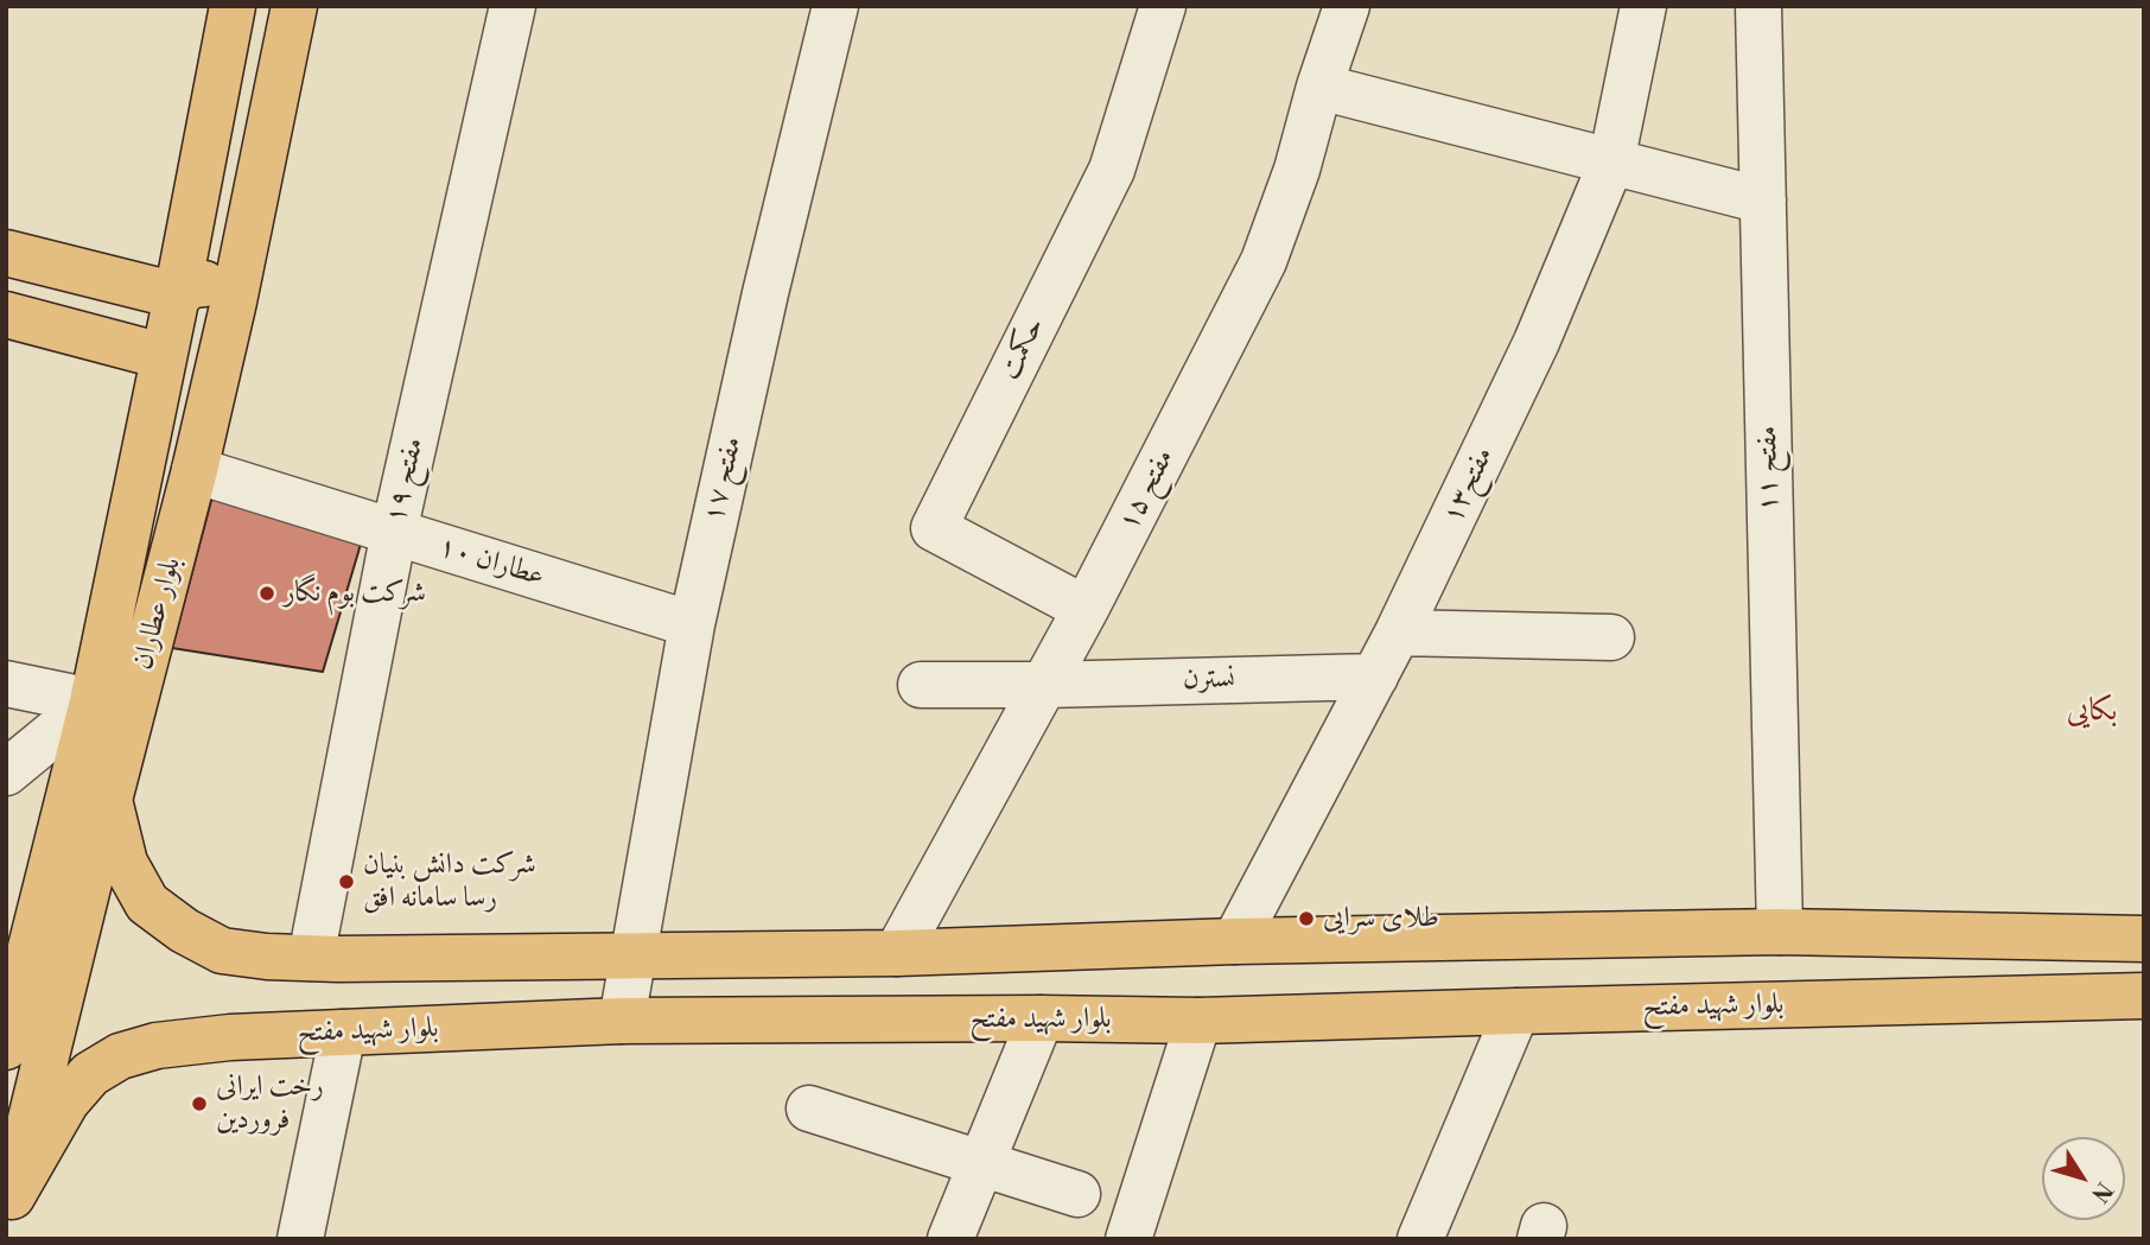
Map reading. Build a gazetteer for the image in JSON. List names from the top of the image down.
{
  "streets": {
    "main road": ["بلوار عطاران", "بلوار شهید مفتح"],
    "street": [
      "حکمت",
      "مفتح ۱۱",
      "مفتح ۱۷",
      "مفتح ۱۹",
      "مفتح۱۳",
      "مفتح ۱۵",
      "عطاران ۱۰",
      "نسترن"
    ]
  },
  "crossings": [
    ["حکمت", "مفتح ۱۵"],
    ["مفتح ۱۷", "عطاران ۱۰"],
    ["مفتح ۱۷", "بلوار شهید مفتح"],
    ["مفتح ۱۹", "عطاران ۱۰"],
    ["مفتح۱۳", "نسترن"],
    ["مفتح ۱۵", "نسترن"],
    ["عطاران ۱۰", "بلوار عطاران"],
    ["بلوار عطاران", "بلوار شهید مفتح"]
  ],
  "districts": ["بکایی"],
  "places": [
    "شرکت بوم نگار",
    "شرکت دانش بنیان رسا سامانه افق",
    "طلای سرایی",
    "رخت ایرانی فروردین"
  ],
  "north": "bottom right"
}
